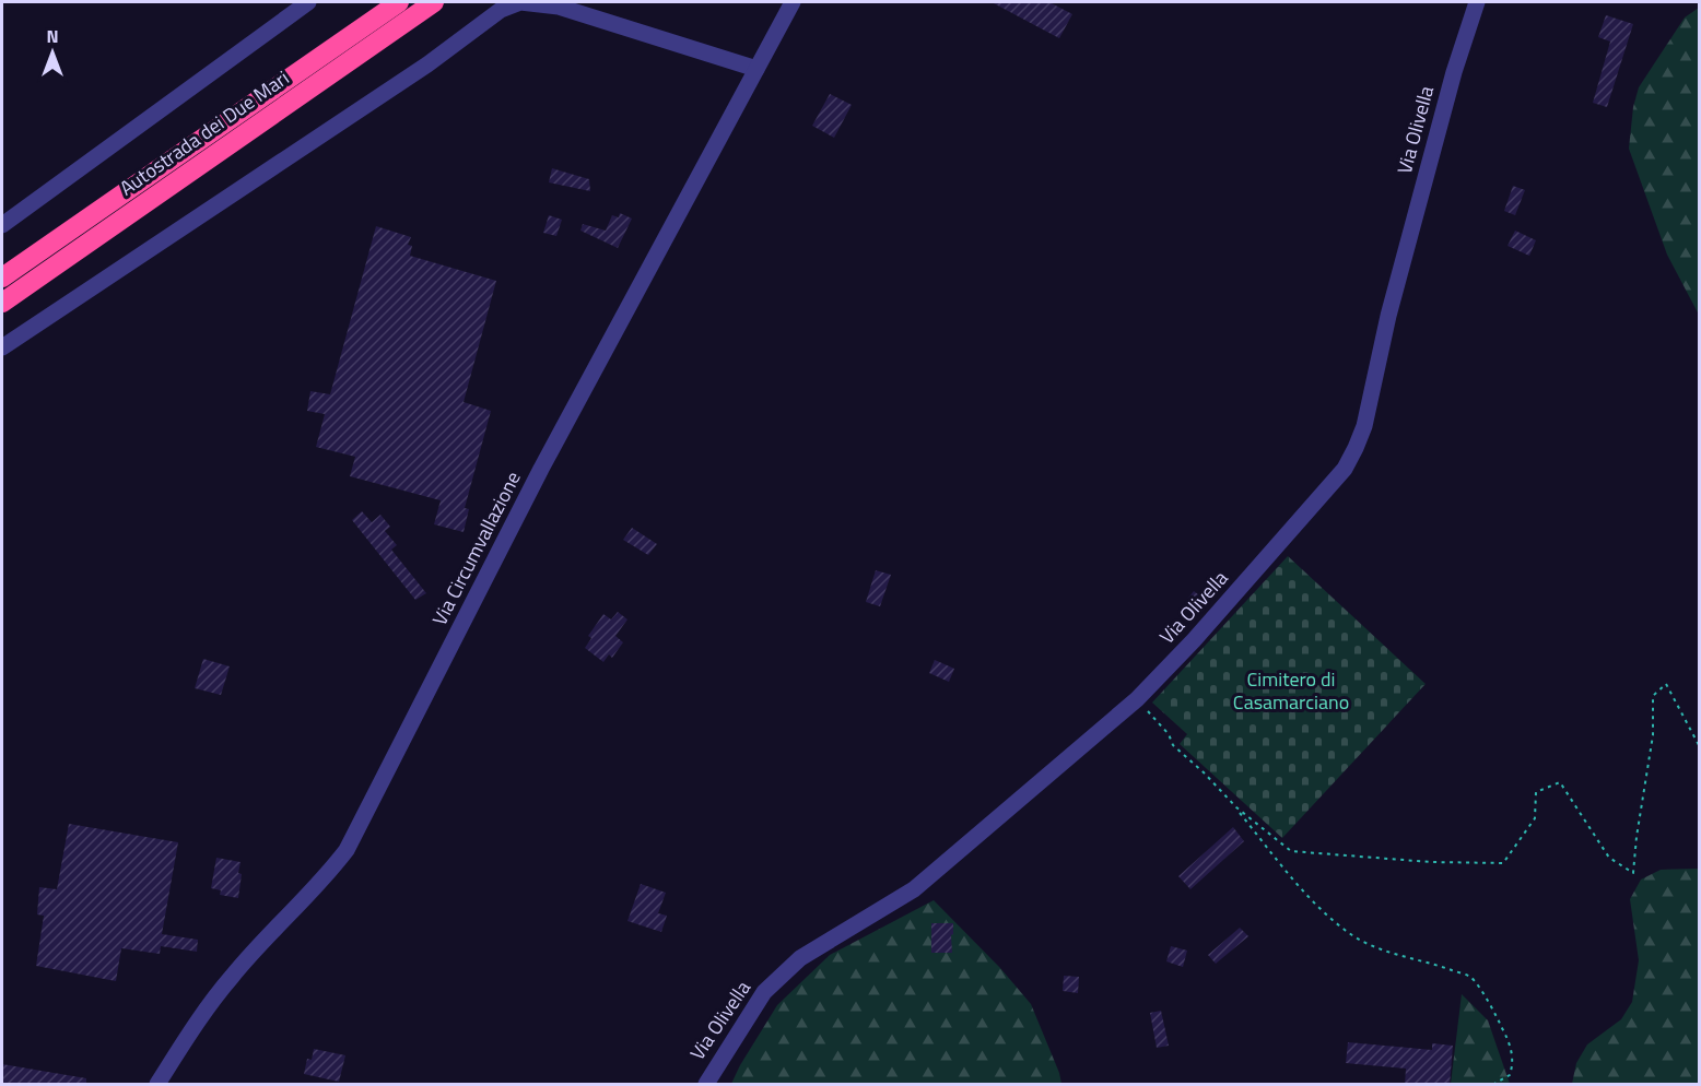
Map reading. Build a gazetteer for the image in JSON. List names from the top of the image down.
{
  "streets": {
    "highway": ["Autostrada dei Due Mari"],
    "street": ["Via Olivella", "Via Circumvallazione"]
  },
  "parks": ["Cimitero di Casamarciano"],
  "north": "top"
}
